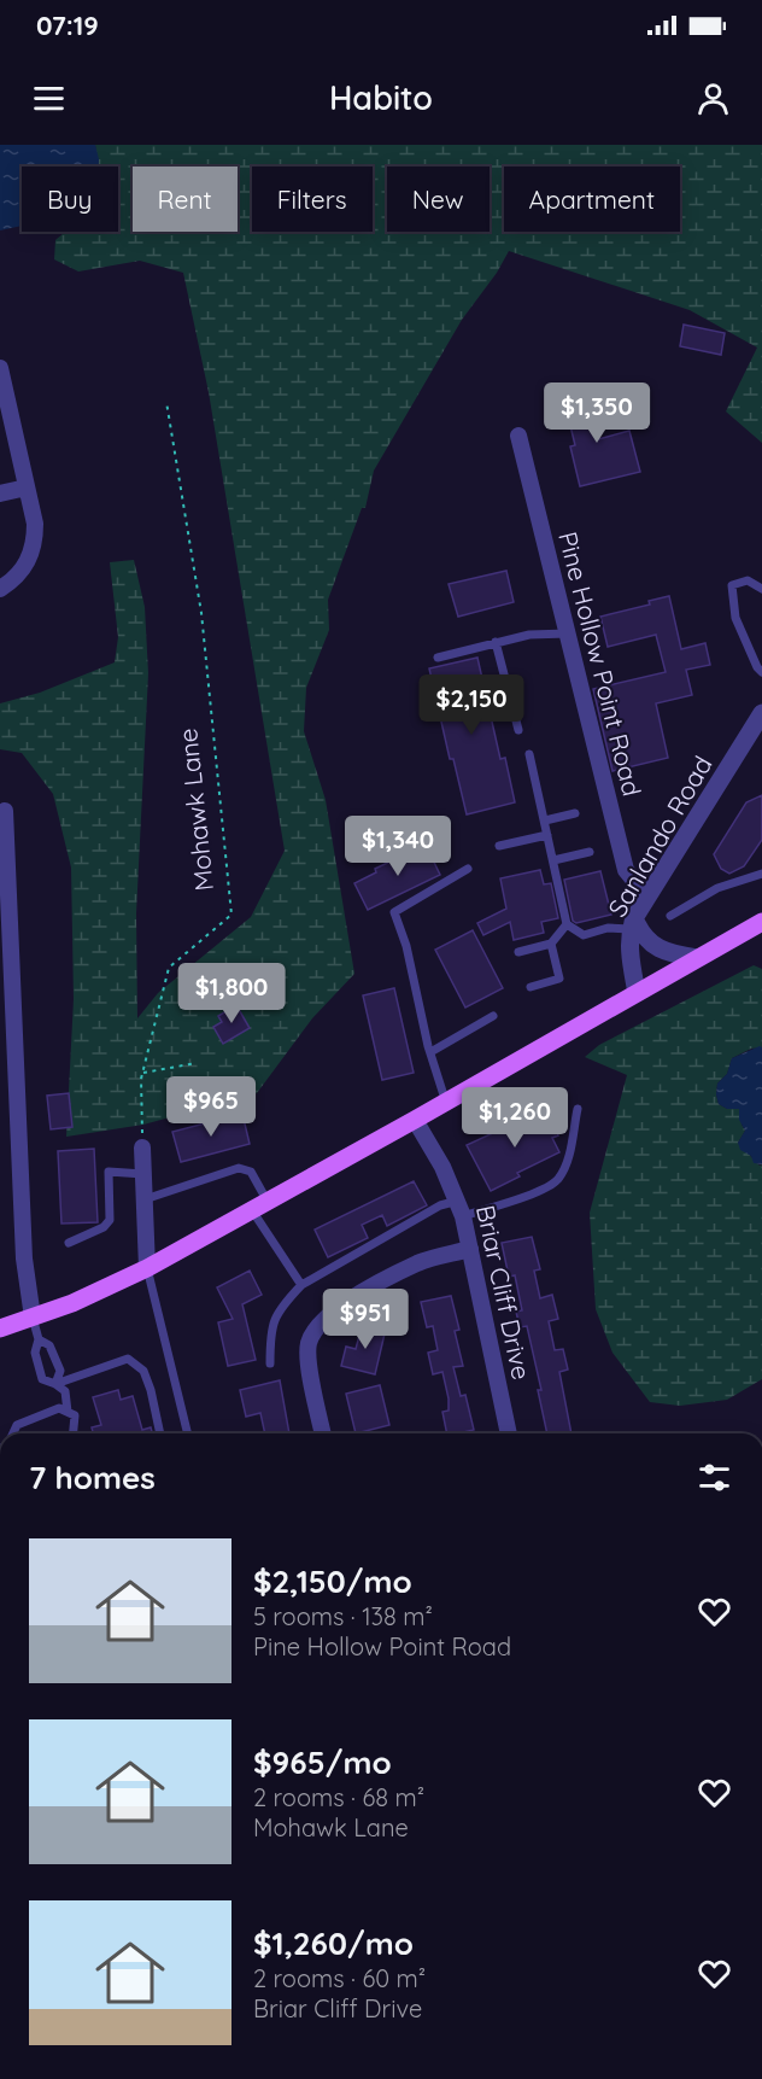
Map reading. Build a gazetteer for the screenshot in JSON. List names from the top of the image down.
{
  "streets": {
    "street": ["Pine Hollow Point Road", "Sanlando Road", "Briar Cliff Drive"],
    "path": ["Mohawk Lane"]
  },
  "crossings": [
    ["Pine Hollow Point Road", "Sanlando Road"]
  ],
  "page": {
    "status": "07:19",
    "header": "Habito",
    "chip": [
      "Buy",
      "Rent",
      "Filters",
      "New",
      "Apartment"
    ],
    "price": [
      "$1,350",
      "$2,150",
      "$1,340",
      "$1,800",
      "$965",
      "$1,260",
      "$951"
    ],
    "heading": "7 homes",
    "list": [
      {
        "name": "$2,150/mo",
        "note": "5 rooms · 138 m² · Pine Hollow Point Road"
      },
      {
        "name": "$965/mo",
        "note": "2 rooms · 68 m² · Mohawk Lane"
      },
      {
        "name": "$1,260/mo",
        "note": "2 rooms · 60 m² · Briar Cliff Drive"
      }
    ]
  }
}
